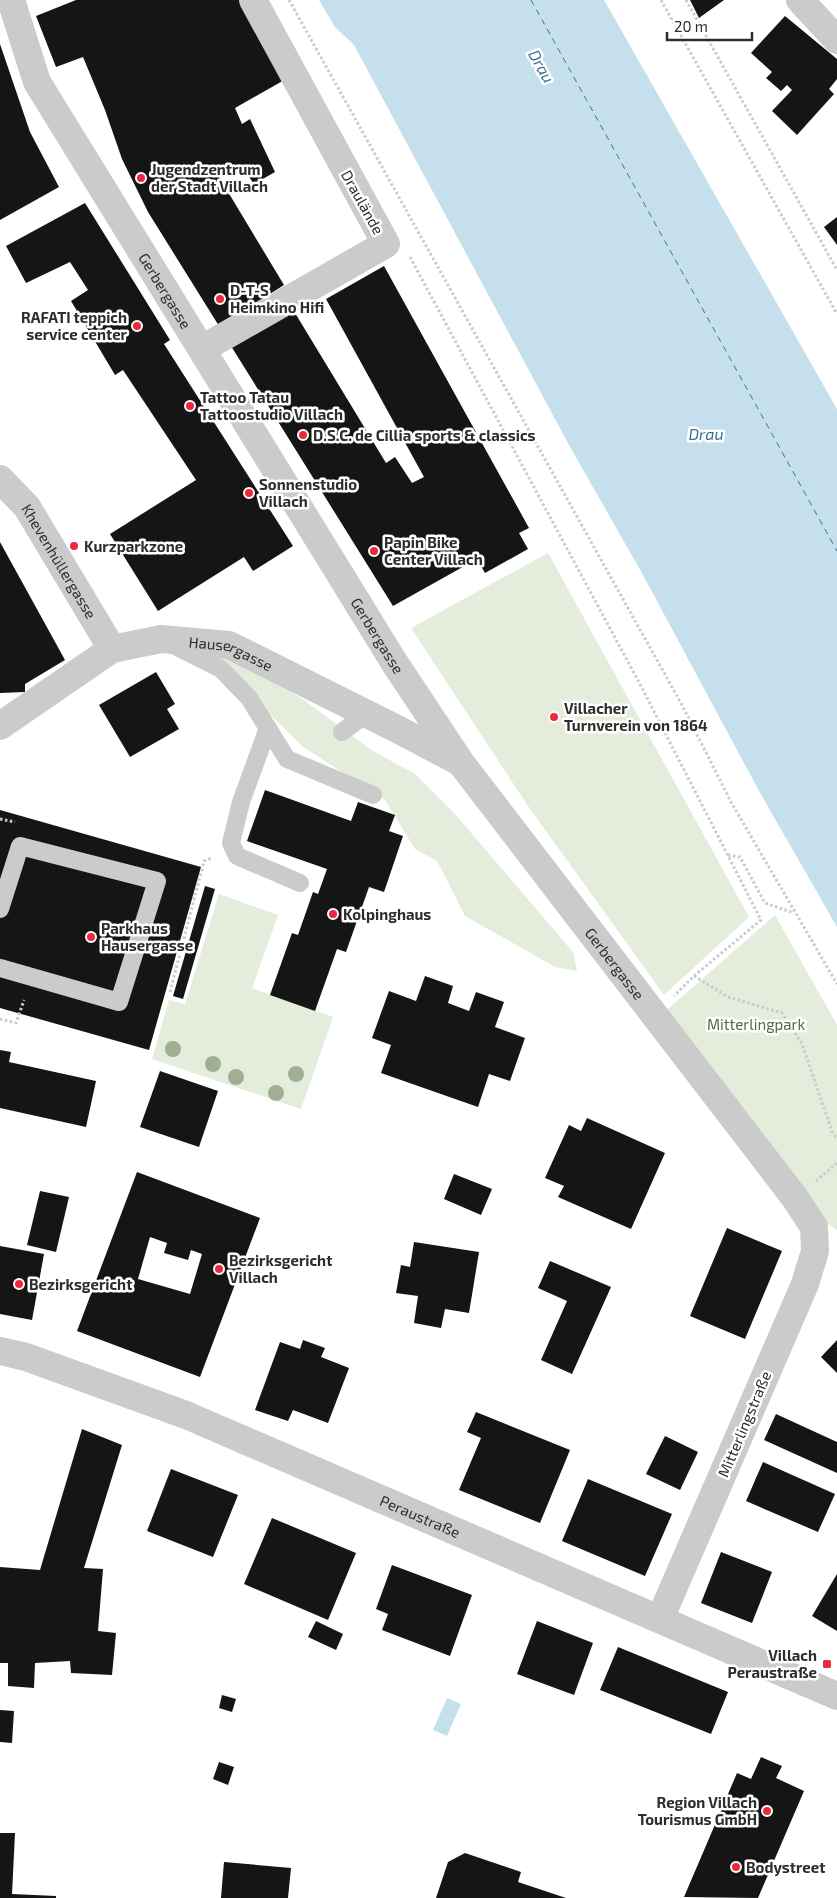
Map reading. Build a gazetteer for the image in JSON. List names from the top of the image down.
{
  "streets": {
    "street": [
      "Draulände",
      "Gerbergasse",
      "Khevenhüllergasse",
      "Hausergasse",
      "Mitterlingstraße",
      "Peraustraße"
    ]
  },
  "crossings": [
    ["Draulände", "Gerbergasse"],
    ["Gerbergasse", "Hausergasse"],
    ["Gerbergasse", "Mitterlingstraße"],
    ["Khevenhüllergasse", "Hausergasse"],
    ["Mitterlingstraße", "Peraustraße"]
  ],
  "water": ["Drau"],
  "parks": ["Mitterlingpark"],
  "places": {
    "other": [
      "Jugendzentrum der Stadt Villach",
      "D-T-S Heimkino Hifi",
      "RAFATI teppich service center",
      "Tattoo Tatau Tattoostudio Villach",
      "D.S.C. de Cillia sports & classics",
      "Sonnenstudio Villach",
      "Kurzparkzone",
      "Papin Bike Center Villach",
      "Villacher Turnverein von 1864",
      "Kolpinghaus",
      "Parkhaus Hausergasse",
      "Bezirksgericht Villach",
      "Bezirksgericht",
      "Region Villach Tourismus GmbH",
      "Bodystreet"
    ],
    "transit": ["Villach Peraustraße"]
  },
  "scale_bar": "20 m"
}
